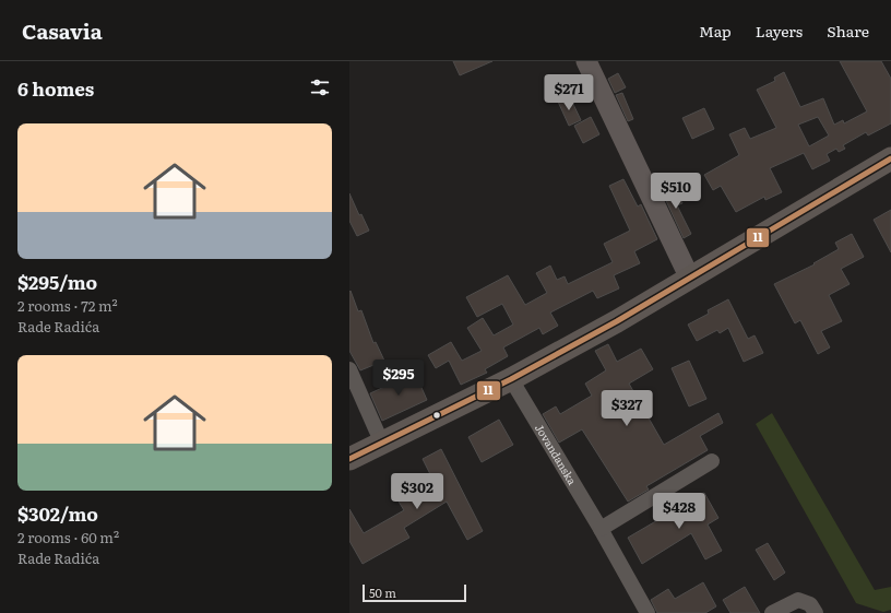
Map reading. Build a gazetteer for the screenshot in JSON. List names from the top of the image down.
{
  "streets": {
    "street": ["Jovandanska"]
  },
  "lines": ["transit line 11"],
  "scale_bar": "50 m",
  "page": {
    "header": "Casavia",
    "nav": ["Map", "Layers", "Share"],
    "heading": "6 homes",
    "price": [
      "$271",
      "$510",
      "$295",
      "$327",
      "$302",
      "$428"
    ],
    "list": [
      {
        "name": "$295/mo",
        "note": "2 rooms · 72 m² · Rade Radića"
      },
      {
        "name": "$302/mo",
        "note": "2 rooms · 60 m² · Rade Radića"
      }
    ],
    "scale": "50 m"
  }
}
